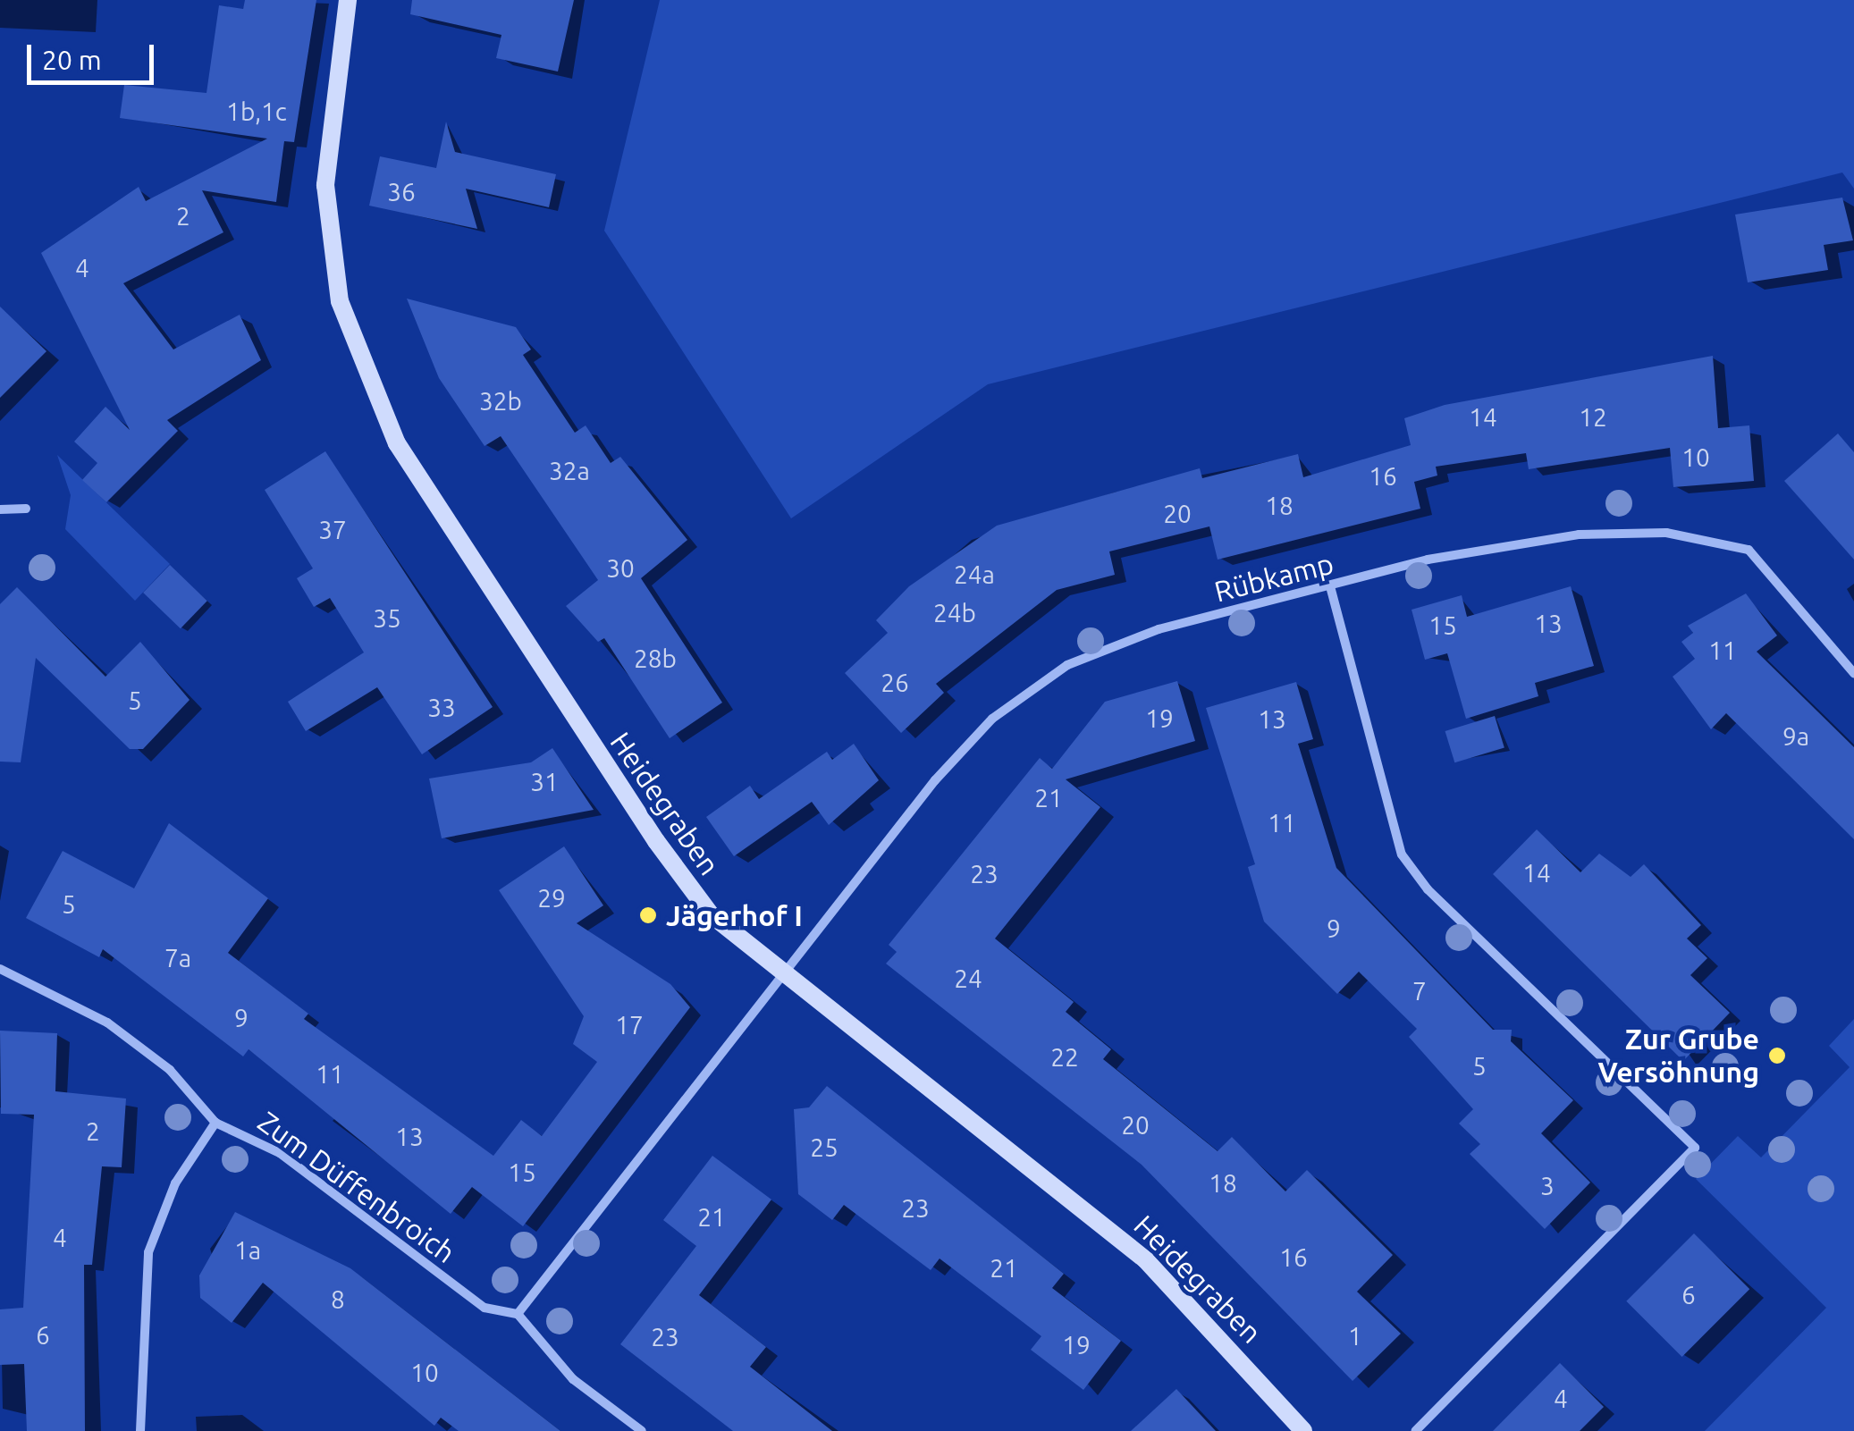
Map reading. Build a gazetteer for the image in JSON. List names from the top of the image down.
{
  "streets": {
    "main road": ["Heidegraben"],
    "street": ["Rübkamp", "Zum Düffenbroich"]
  },
  "crossings": [
    ["Rübkamp", "Heidegraben"]
  ],
  "places": ["Jägerhof I", "Zur Grube Versöhnung"],
  "house_numbers": [
    "1b,1c",
    "36",
    "2",
    "4",
    "32b",
    "14",
    "12",
    "10",
    "32a",
    "16",
    "18",
    "20",
    "37",
    "30",
    "24a",
    "24b",
    "35",
    "13",
    "15",
    "11",
    "28b",
    "26",
    "5",
    "33",
    "19",
    "13",
    "9a",
    "31",
    "21",
    "11",
    "14",
    "23",
    "29",
    "5",
    "9",
    "7a",
    "24",
    "7",
    "9",
    "17",
    "22",
    "5",
    "11",
    "20",
    "2",
    "13",
    "25",
    "15",
    "18",
    "3",
    "23",
    "21",
    "4",
    "1a",
    "16",
    "21",
    "6",
    "8",
    "6",
    "1",
    "23",
    "19",
    "10",
    "4"
  ],
  "scale_bar": "20 m"
}
